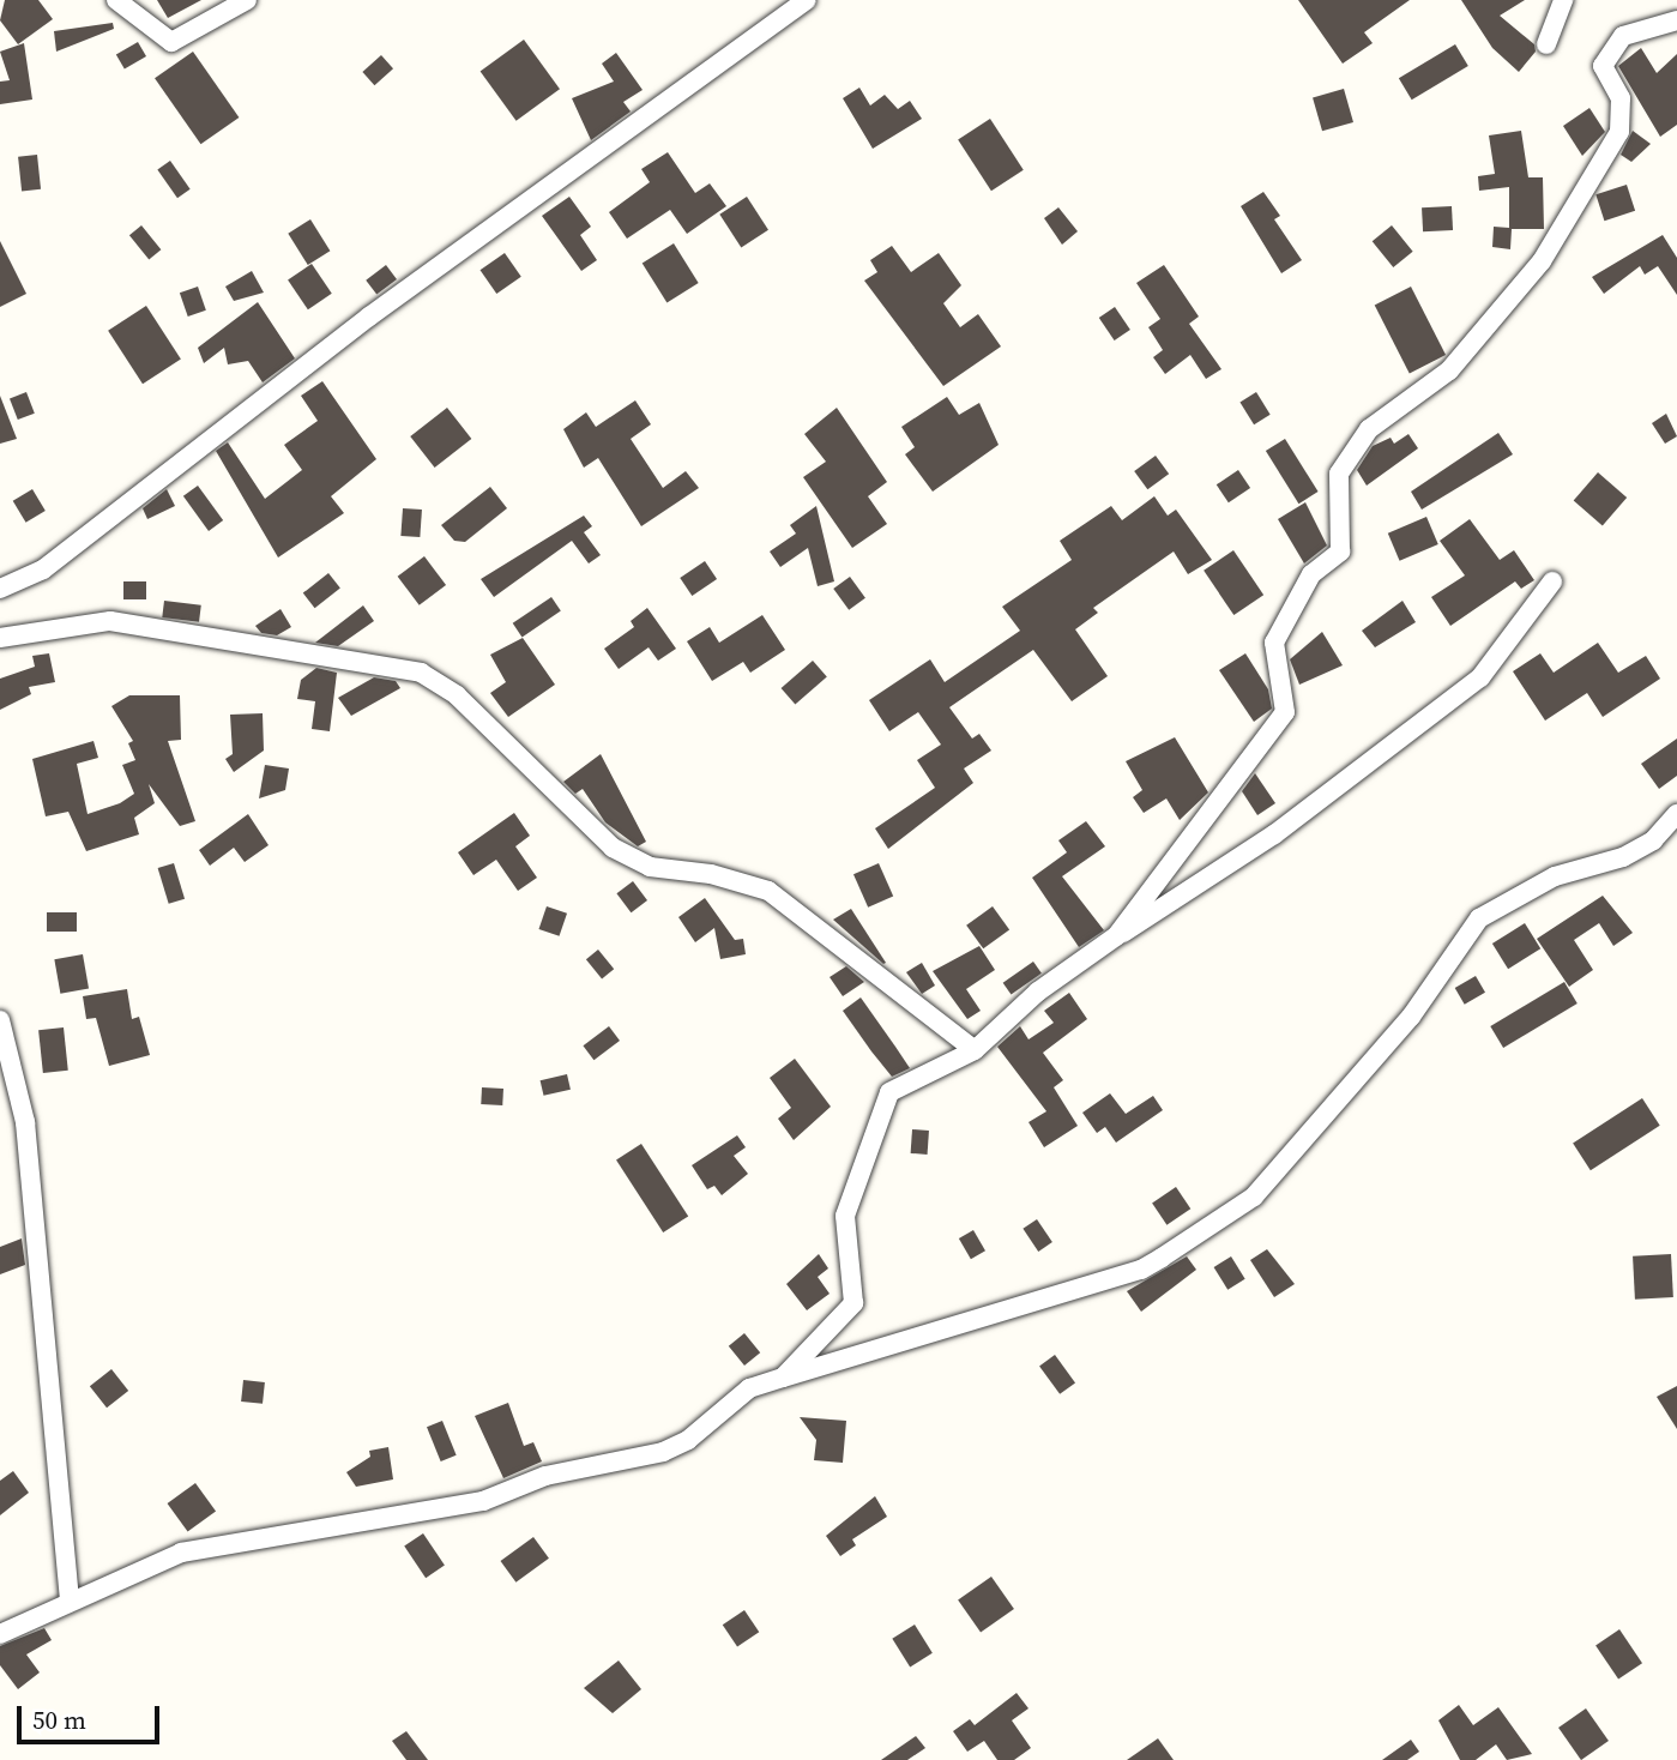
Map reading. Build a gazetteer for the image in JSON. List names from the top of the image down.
{
  "scale_bar": "50 m"
}
